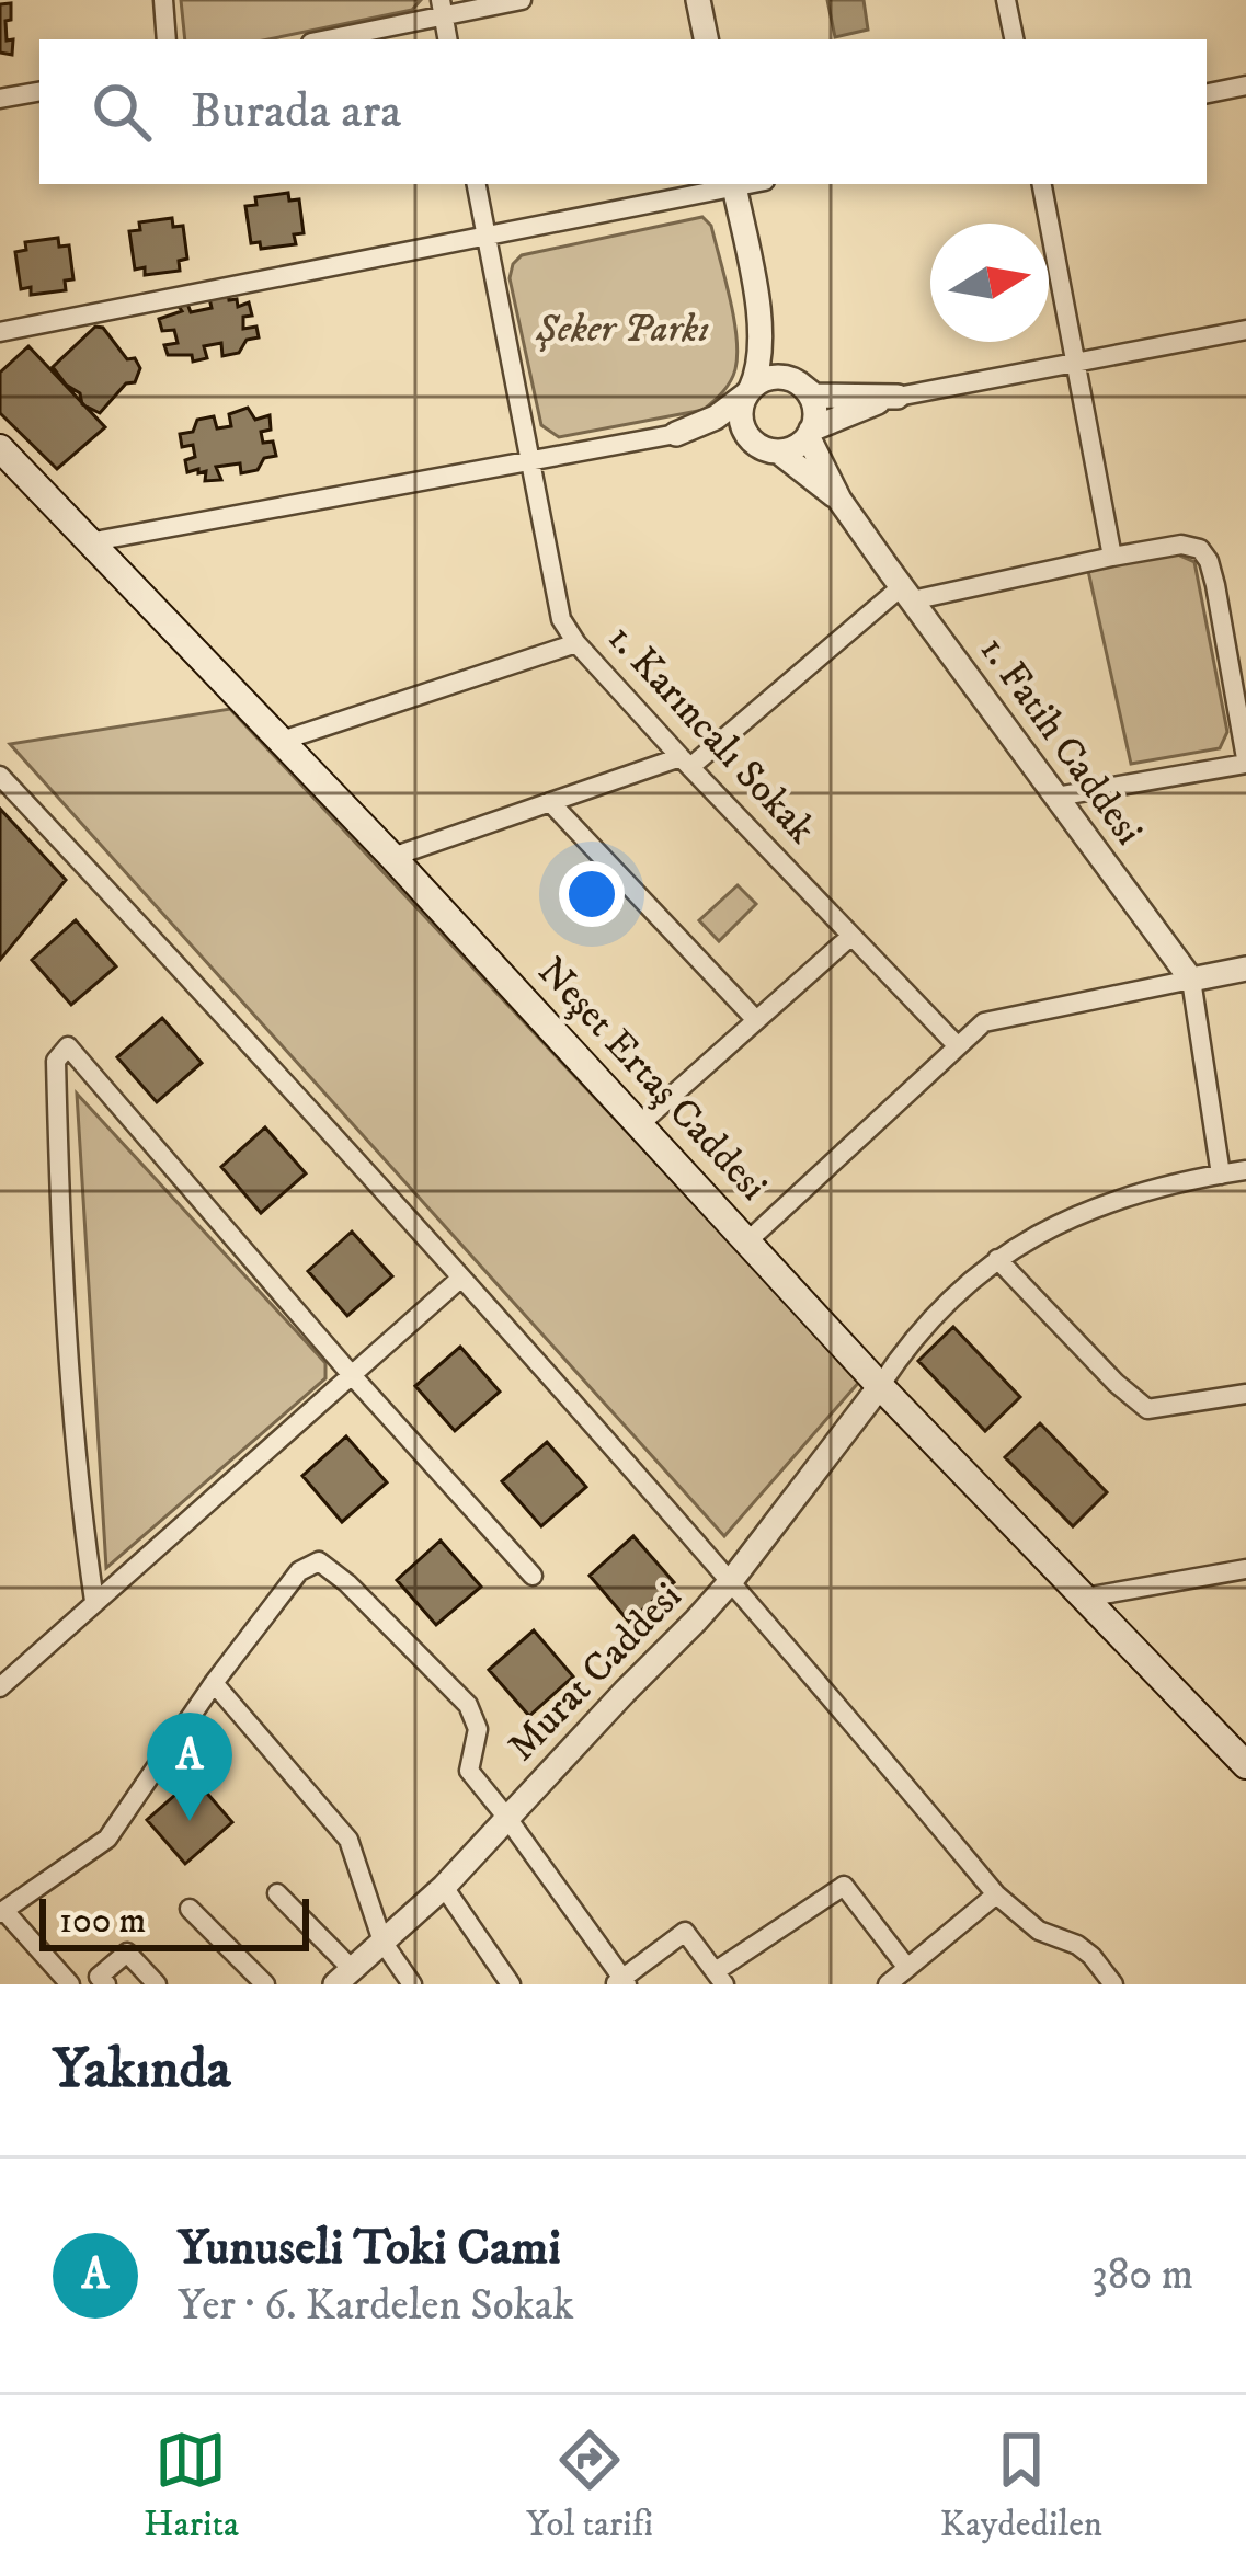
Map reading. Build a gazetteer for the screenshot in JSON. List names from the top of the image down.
{
  "streets": {
    "main road": ["Neşet Ertaş Caddesi"],
    "street": ["1. Karıncalı Sokak", "1. Fatih Caddesi", "Murat Caddesi"]
  },
  "crossings": [
    ["Neşet Ertaş Caddesi", "Murat Caddesi"]
  ],
  "parks": ["Şeker Parkı"],
  "scale_bar": "100 m",
  "north": "right",
  "page": {
    "search": "Burada ara",
    "pins": "A",
    "scale": "100 m",
    "heading": "Yakında",
    "list": [
      {
        "mark": "A",
        "name": "Yunuseli Toki Cami",
        "note": "Yer · 6. Kardelen Sokak",
        "value": "380 m"
      }
    ],
    "nav": ["Harita", "Yol tarifi", "Kaydedilen"]
  }
}
